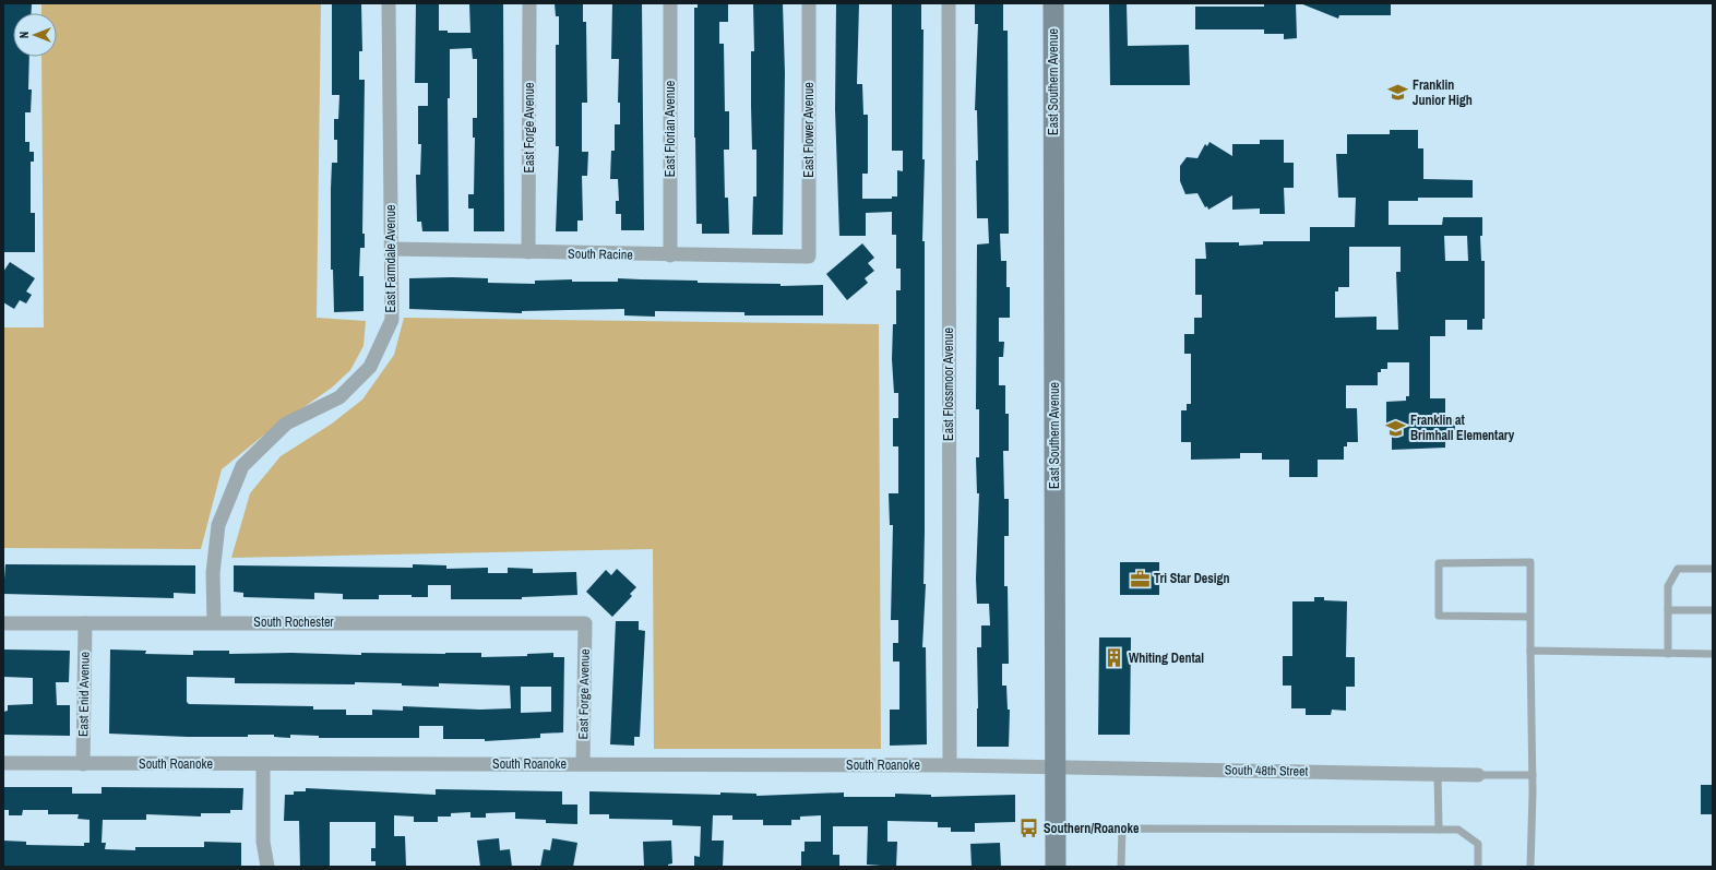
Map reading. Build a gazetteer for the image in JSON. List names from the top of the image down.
{
  "streets": {
    "main road": ["East Southern Avenue"],
    "street": [
      "East Forge Avenue",
      "East Florian Avenue",
      "East Flower Avenue",
      "South Racine",
      "East Farmdale Avenue",
      "East Flossmoor Avenue",
      "South Rochester",
      "East Enid Avenue",
      "South Roanoke",
      "South 48th Street"
    ]
  },
  "crossings": [
    ["East Southern Avenue", "South Roanoke"],
    ["East Southern Avenue", "South 48th Street"],
    ["East Forge Avenue", "South Racine"],
    ["East Forge Avenue", "South Rochester"],
    ["East Forge Avenue", "South Roanoke"],
    ["East Florian Avenue", "South Racine"],
    ["East Flower Avenue", "South Racine"],
    ["South Racine", "East Farmdale Avenue"],
    ["East Farmdale Avenue", "South Rochester"],
    ["East Flossmoor Avenue", "South Roanoke"],
    ["South Rochester", "East Enid Avenue"],
    ["East Enid Avenue", "South Roanoke"],
    ["South Roanoke", "South 48th Street"]
  ],
  "places": {
    "school or university": ["Franklin Junior High", "Franklin at Brimhall Elementary"],
    "office": ["Tri Star Design"],
    "building": ["Whiting Dental"],
    "bus stop": ["Southern/Roanoke"]
  },
  "north": "left"
}
